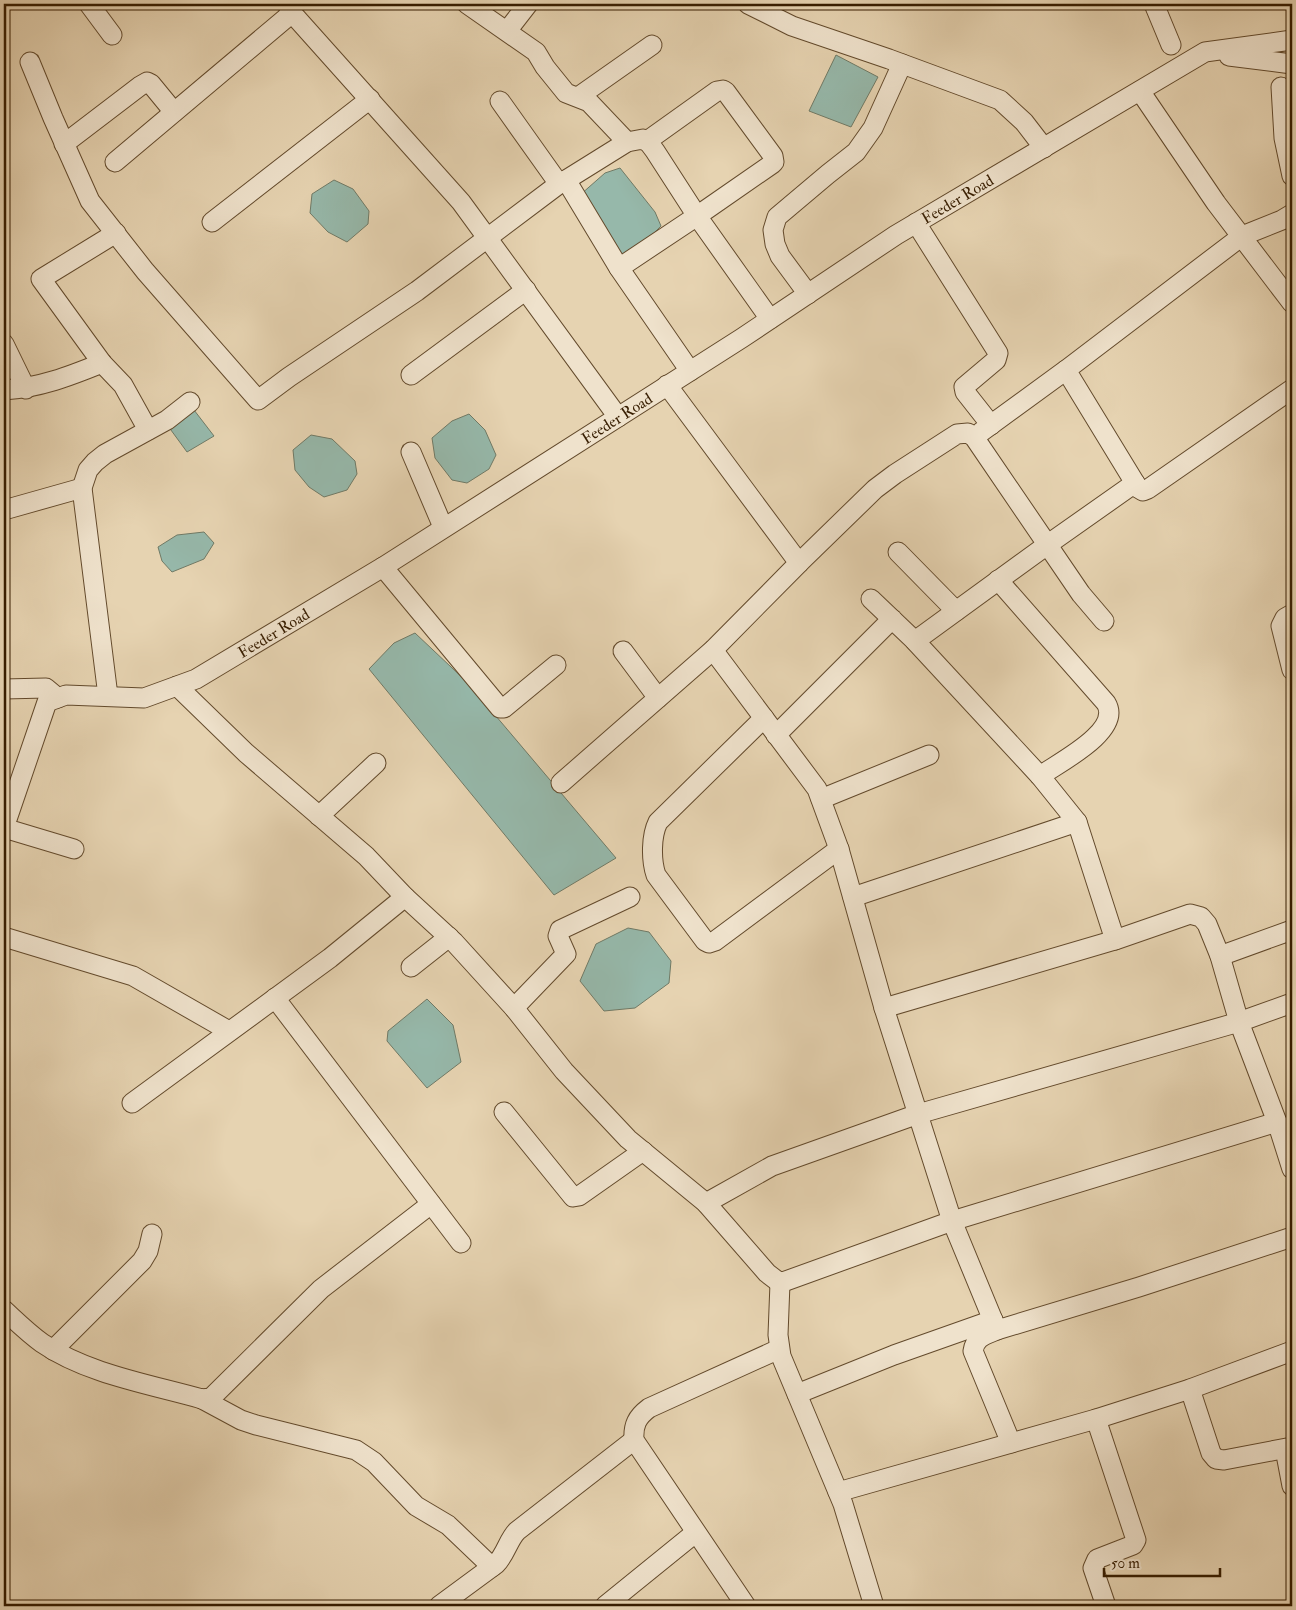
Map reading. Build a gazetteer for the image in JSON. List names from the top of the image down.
{
  "streets": {
    "street": ["Feeder Road"]
  },
  "scale_bar": "50 m"
}
